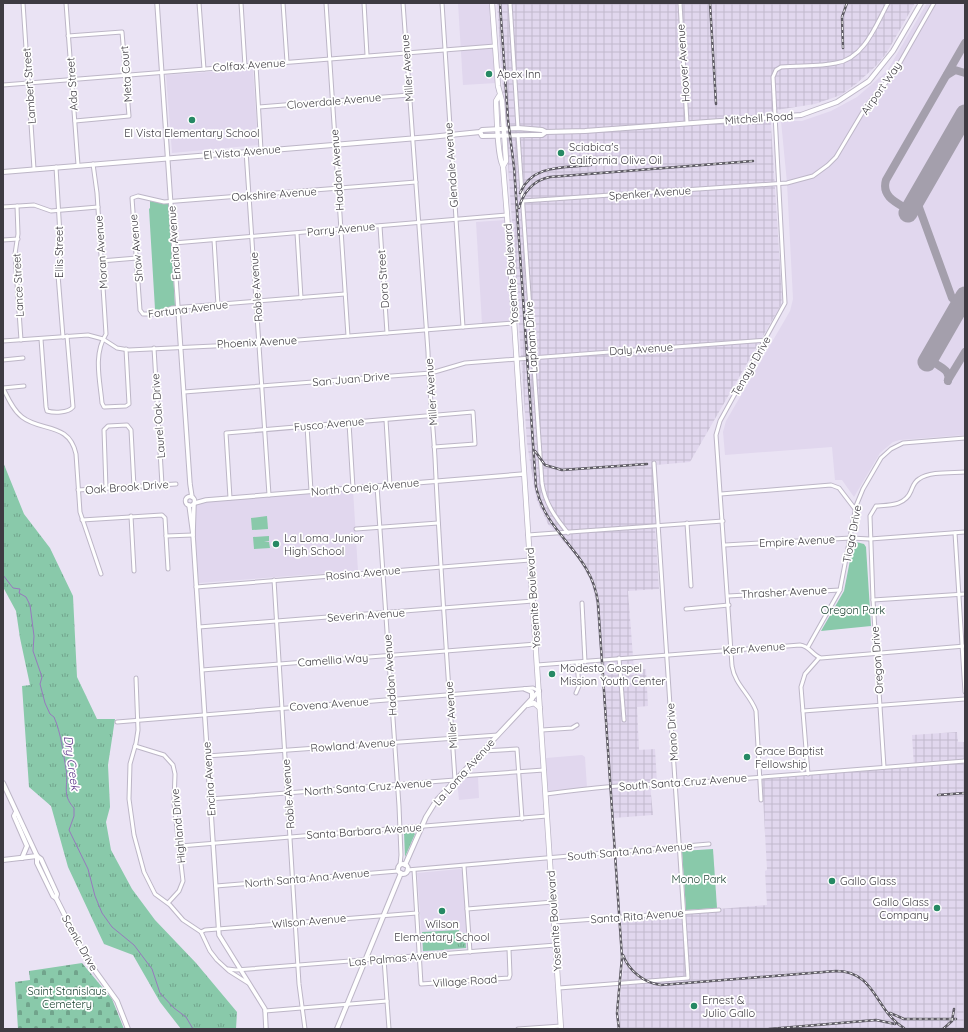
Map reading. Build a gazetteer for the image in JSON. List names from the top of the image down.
{
  "streets": {
    "main road": [
      "Mitchell Road",
      "El Vista Avenue",
      "Yosemite Boulevard",
      "La Loma Avenue",
      "Scenic Drive"
    ],
    "street": [
      "Hoover Avenue",
      "Colfax Avenue",
      "Miller Avenue",
      "Meta Court",
      "Ada Street",
      "Lambert Street",
      "Airport Way",
      "Cloverdale Avenue",
      "Glendale Avenue",
      "Haddon Avenue",
      "Spenker Avenue",
      "Oakshire Avenue",
      "Parry Avenue",
      "Encina Avenue",
      "Shaw Avenue",
      "Ellis Street",
      "Moran Avenue",
      "Dora Street",
      "Lance Street",
      "Roble Avenue",
      "Fortuna Avenue",
      "Lapham Drive",
      "Phoenix Avenue",
      "Daly Avenue",
      "Tenaya Drive",
      "San Juan Drive",
      "Laurel Oak Drive",
      "Fusco Avenue",
      "Oak Brook Drive",
      "North Conejo Avenue",
      "Tioga Drive",
      "Empire Avenue",
      "Rosina Avenue",
      "Thrasher Avenue",
      "Severin Avenue",
      "Kerr Avenue",
      "Camellia Way",
      "Oregon Drive",
      "Covena Avenue",
      "Mono Drive",
      "Rowland Avenue",
      "South Santa Cruz Avenue",
      "North Santa Cruz Avenue",
      "Highland Drive",
      "Santa Barbara Avenue",
      "South Santa Ana Avenue",
      "North Santa Ana Avenue",
      "Santa Rita Avenue",
      "Wilson Avenue",
      "Las Palmas Avenue",
      "Village Road"
    ]
  },
  "crossings": [
    ["Hoover Avenue", "Mitchell Road"],
    ["Colfax Avenue", "Miller Avenue"],
    ["Colfax Avenue", "Meta Court"],
    ["Colfax Avenue", "Ada Street"],
    ["Colfax Avenue", "Lambert Street"],
    ["Colfax Avenue", "Glendale Avenue"],
    ["Colfax Avenue", "Haddon Avenue"],
    ["Colfax Avenue", "Encina Avenue"],
    ["Colfax Avenue", "Yosemite Boulevard"],
    ["Miller Avenue", "Cloverdale Avenue"],
    ["Miller Avenue", "El Vista Avenue"],
    ["Miller Avenue", "Oakshire Avenue"],
    ["Miller Avenue", "Parry Avenue"],
    ["Miller Avenue", "Phoenix Avenue"],
    ["Miller Avenue", "San Juan Drive"],
    ["Miller Avenue", "Fusco Avenue"],
    ["Miller Avenue", "North Conejo Avenue"],
    ["Miller Avenue", "Rosina Avenue"],
    ["Miller Avenue", "Severin Avenue"],
    ["Miller Avenue", "Camellia Way"],
    ["Miller Avenue", "Covena Avenue"],
    ["Miller Avenue", "Rowland Avenue"],
    ["Miller Avenue", "La Loma Avenue"],
    ["Miller Avenue", "North Santa Cruz Avenue"],
    ["Meta Court", "Ada Street"],
    ["Ada Street", "El Vista Avenue"],
    ["Lambert Street", "El Vista Avenue"],
    ["Airport Way", "Spenker Avenue"],
    ["Airport Way", "Tenaya Drive"],
    ["Cloverdale Avenue", "Haddon Avenue"],
    ["Mitchell Road", "El Vista Avenue"],
    ["Mitchell Road", "Yosemite Boulevard"],
    ["Mitchell Road", "Lapham Drive"],
    ["Mitchell Road", "Tenaya Drive"],
    ["El Vista Avenue", "Glendale Avenue"],
    ["El Vista Avenue", "Haddon Avenue"],
    ["El Vista Avenue", "Encina Avenue"],
    ["El Vista Avenue", "Ellis Street"],
    ["El Vista Avenue", "Moran Avenue"],
    ["El Vista Avenue", "Yosemite Boulevard"],
    ["El Vista Avenue", "Roble Avenue"],
    ["Glendale Avenue", "Parry Avenue"],
    ["Glendale Avenue", "Phoenix Avenue"],
    ["Haddon Avenue", "Oakshire Avenue"],
    ["Haddon Avenue", "Parry Avenue"],
    ["Haddon Avenue", "Fortuna Avenue"],
    ["Haddon Avenue", "Phoenix Avenue"],
    ["Haddon Avenue", "North Conejo Avenue"],
    ["Haddon Avenue", "Rosina Avenue"],
    ["Haddon Avenue", "Severin Avenue"],
    ["Haddon Avenue", "Camellia Way"],
    ["Haddon Avenue", "Covena Avenue"],
    ["Haddon Avenue", "Rowland Avenue"],
    ["Haddon Avenue", "La Loma Avenue"],
    ["Haddon Avenue", "North Santa Cruz Avenue"],
    ["Haddon Avenue", "Santa Barbara Avenue"],
    ["Spenker Avenue", "Lapham Drive"],
    ["Spenker Avenue", "Tenaya Drive"],
    ["Oakshire Avenue", "Encina Avenue"],
    ["Oakshire Avenue", "Shaw Avenue"],
    ["Oakshire Avenue", "Roble Avenue"],
    ["Parry Avenue", "Encina Avenue"],
    ["Parry Avenue", "Yosemite Boulevard"],
    ["Parry Avenue", "Dora Street"],
    ["Parry Avenue", "Roble Avenue"],
    ["Encina Avenue", "Fortuna Avenue"],
    ["Encina Avenue", "Phoenix Avenue"],
    ["Encina Avenue", "San Juan Drive"],
    ["Encina Avenue", "North Conejo Avenue"],
    ["Encina Avenue", "Rosina Avenue"],
    ["Encina Avenue", "Severin Avenue"],
    ["Encina Avenue", "Camellia Way"],
    ["Encina Avenue", "Covena Avenue"],
    ["Encina Avenue", "Rowland Avenue"],
    ["Encina Avenue", "North Santa Cruz Avenue"],
    ["Encina Avenue", "Santa Barbara Avenue"],
    ["Encina Avenue", "North Santa Ana Avenue"],
    ["Encina Avenue", "Wilson Avenue"],
    ["Encina Avenue", "Las Palmas Avenue"],
    ["Shaw Avenue", "Fortuna Avenue"],
    ["Ellis Street", "Phoenix Avenue"],
    ["Moran Avenue", "Phoenix Avenue"],
    ["Yosemite Boulevard", "Phoenix Avenue"],
    ["Yosemite Boulevard", "Daly Avenue"],
    ["Yosemite Boulevard", "San Juan Drive"],
    ["Yosemite Boulevard", "North Conejo Avenue"],
    ["Yosemite Boulevard", "Rosina Avenue"],
    ["Yosemite Boulevard", "Severin Avenue"],
    ["Yosemite Boulevard", "Kerr Avenue"],
    ["Yosemite Boulevard", "Camellia Way"],
    ["Yosemite Boulevard", "Covena Avenue"],
    ["Yosemite Boulevard", "Mono Drive"],
    ["Yosemite Boulevard", "La Loma Avenue"],
    ["Yosemite Boulevard", "South Santa Cruz Avenue"],
    ["Yosemite Boulevard", "Santa Barbara Avenue"],
    ["Yosemite Boulevard", "South Santa Ana Avenue"],
    ["Yosemite Boulevard", "Santa Rita Avenue"],
    ["Yosemite Boulevard", "Las Palmas Avenue"],
    ["Dora Street", "Phoenix Avenue"],
    ["Lance Street", "Phoenix Avenue"],
    ["Roble Avenue", "Fortuna Avenue"],
    ["Roble Avenue", "Phoenix Avenue"],
    ["Roble Avenue", "San Juan Drive"],
    ["Roble Avenue", "Fusco Avenue"],
    ["Roble Avenue", "North Conejo Avenue"],
    ["Roble Avenue", "Rosina Avenue"],
    ["Roble Avenue", "Severin Avenue"],
    ["Roble Avenue", "Camellia Way"],
    ["Roble Avenue", "Covena Avenue"],
    ["Roble Avenue", "Rowland Avenue"],
    ["Roble Avenue", "North Santa Cruz Avenue"],
    ["Roble Avenue", "Santa Barbara Avenue"],
    ["Roble Avenue", "North Santa Ana Avenue"],
    ["Roble Avenue", "Wilson Avenue"],
    ["Roble Avenue", "Las Palmas Avenue"],
    ["Lapham Drive", "Daly Avenue"],
    ["Phoenix Avenue", "Laurel Oak Drive"],
    ["Daly Avenue", "Tenaya Drive"],
    ["Daly Avenue", "San Juan Drive"],
    ["Tenaya Drive", "Empire Avenue"],
    ["Tenaya Drive", "Thrasher Avenue"],
    ["Tenaya Drive", "Kerr Avenue"],
    ["Tenaya Drive", "South Santa Cruz Avenue"],
    ["Laurel Oak Drive", "Oak Brook Drive"],
    ["Fusco Avenue", "North Conejo Avenue"],
    ["Tioga Drive", "Empire Avenue"],
    ["Tioga Drive", "Thrasher Avenue"],
    ["Tioga Drive", "Kerr Avenue"],
    ["Empire Avenue", "Oregon Drive"],
    ["Kerr Avenue", "Mono Drive"],
    ["Oregon Drive", "South Santa Cruz Avenue"],
    ["Covena Avenue", "La Loma Avenue"],
    ["Mono Drive", "South Santa Cruz Avenue"],
    ["Mono Drive", "South Santa Ana Avenue"],
    ["Mono Drive", "Santa Rita Avenue"],
    ["Rowland Avenue", "La Loma Avenue"],
    ["La Loma Avenue", "North Santa Cruz Avenue"],
    ["La Loma Avenue", "Santa Barbara Avenue"],
    ["La Loma Avenue", "North Santa Ana Avenue"],
    ["Highland Drive", "Santa Barbara Avenue"],
    ["Las Palmas Avenue", "Village Road"]
  ],
  "water": ["Dry Creek"],
  "parks": ["Oregon Park", "Mono Park", "Saint Stanislaus Cemetery"],
  "places": [
    "Apex Inn",
    "El Vista Elementary School",
    "Sciabica's California Olive Oil",
    "La Loma Junior High School",
    "Modesto Gospel Mission Youth Center",
    "Grace Baptist Fellowship",
    "Gallo Glass",
    "Gallo Glass Company",
    "Wilson Elementary School",
    "Ernest & Julio Gallo"
  ]
}
